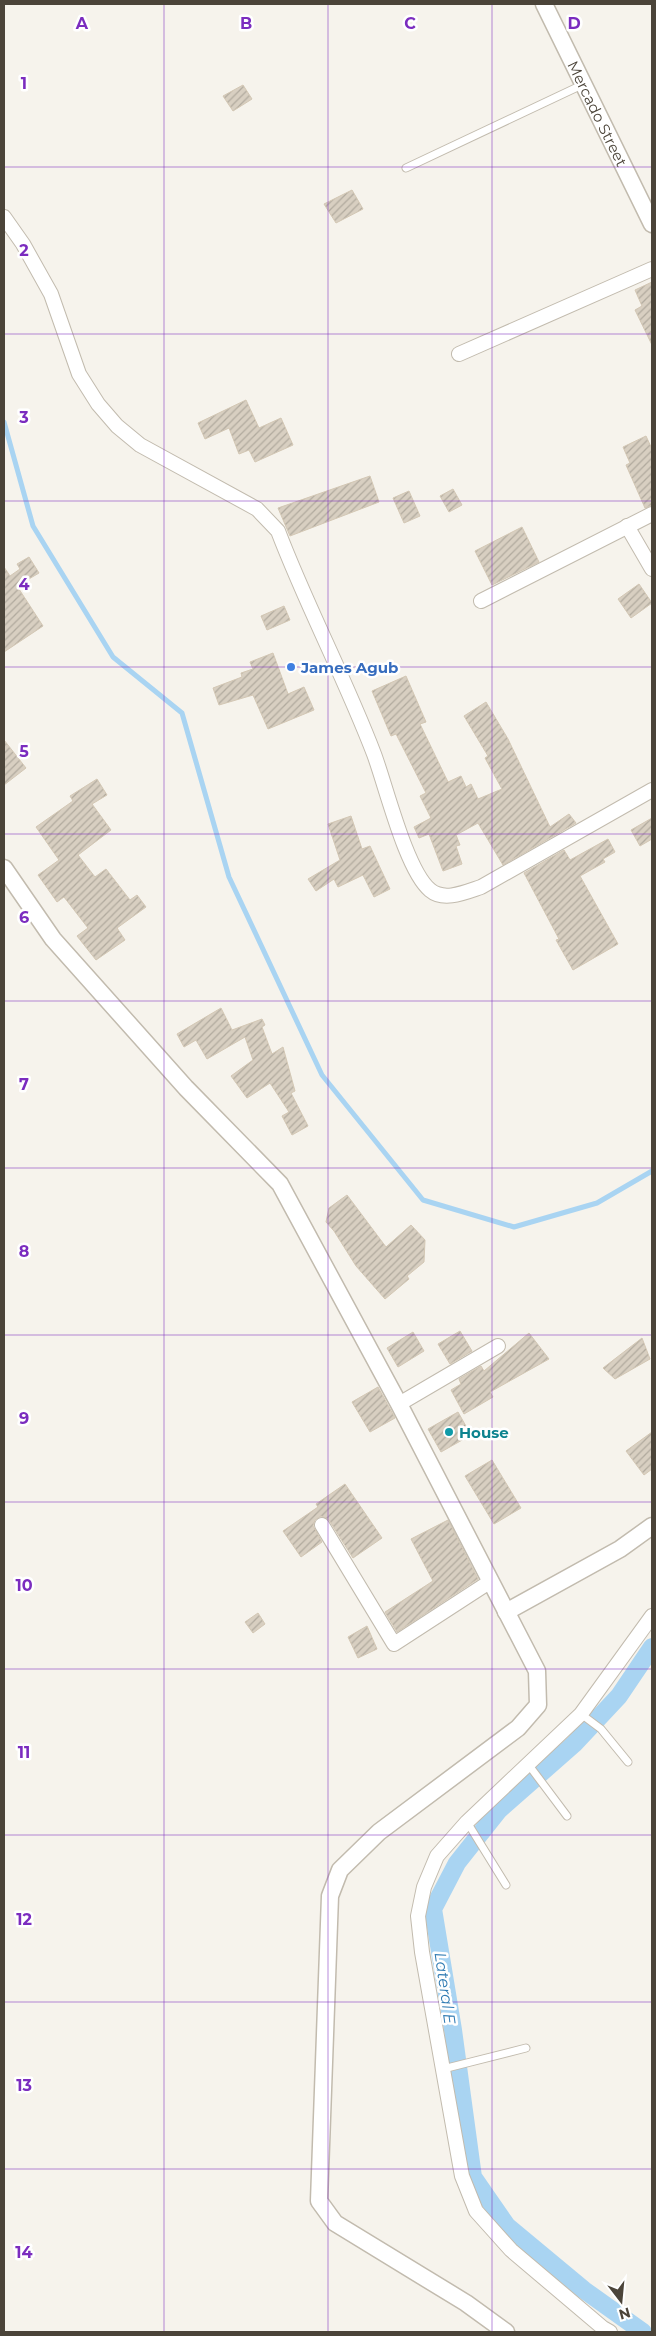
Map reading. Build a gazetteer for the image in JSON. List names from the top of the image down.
{
  "streets": {
    "street": ["Mercado Street"]
  },
  "water": ["Lateral E"],
  "places": ["James Agub", "House"],
  "north": "bottom",
  "grid": {
    "columns": [
      "A",
      "B",
      "C",
      "D"
    ],
    "rows": [
      "1",
      "2",
      "3",
      "4",
      "5",
      "6",
      "7",
      "8",
      "9",
      "10",
      "11",
      "12",
      "13",
      "14"
    ]
  }
}
